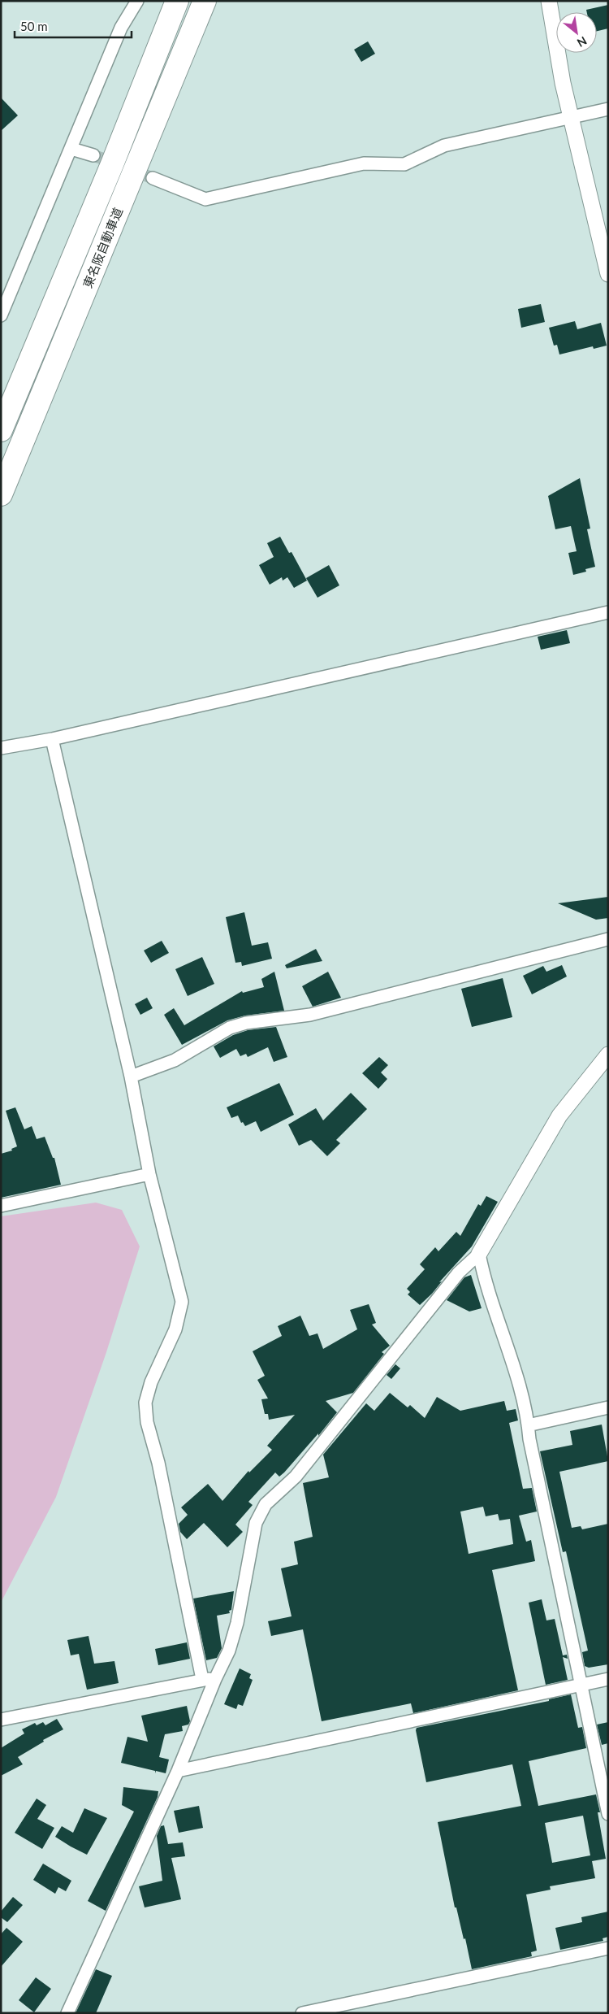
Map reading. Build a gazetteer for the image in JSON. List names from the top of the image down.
{
  "streets": {
    "highway": ["東名阪自動車道"]
  },
  "scale_bar": "50 m",
  "north": "bottom right"
}
